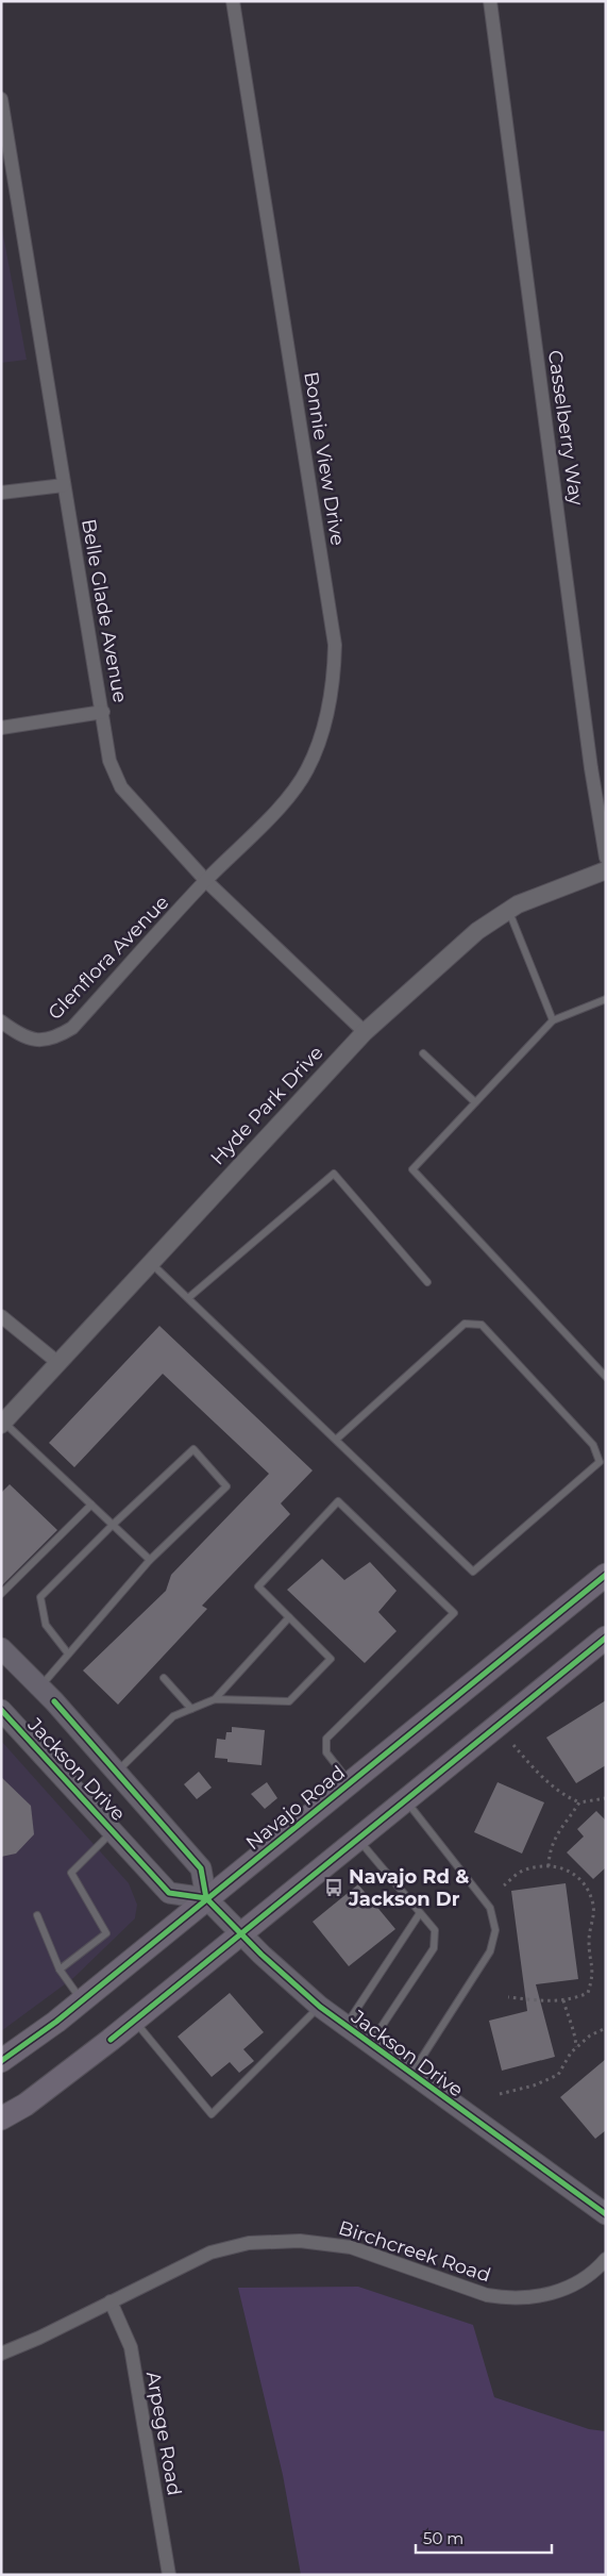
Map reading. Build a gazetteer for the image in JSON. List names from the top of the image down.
{
  "streets": {
    "main road": ["Jackson Drive", "Navajo Road"],
    "street": [
      "Casselberry Way",
      "Bonnie View Drive",
      "Belle Glade Avenue",
      "Glenflora Avenue",
      "Hyde Park Drive",
      "Birchcreek Road",
      "Arpege Road"
    ]
  },
  "crossings": [
    ["Bonnie View Drive", "Belle Glade Avenue"],
    ["Bonnie View Drive", "Glenflora Avenue"],
    ["Belle Glade Avenue", "Glenflora Avenue"],
    ["Belle Glade Avenue", "Hyde Park Drive"],
    ["Jackson Drive", "Navajo Road"],
    ["Birchcreek Road", "Arpege Road"]
  ],
  "places": {
    "bus stop": ["Navajo Rd & Jackson Dr"]
  },
  "scale_bar": "50 m"
}
